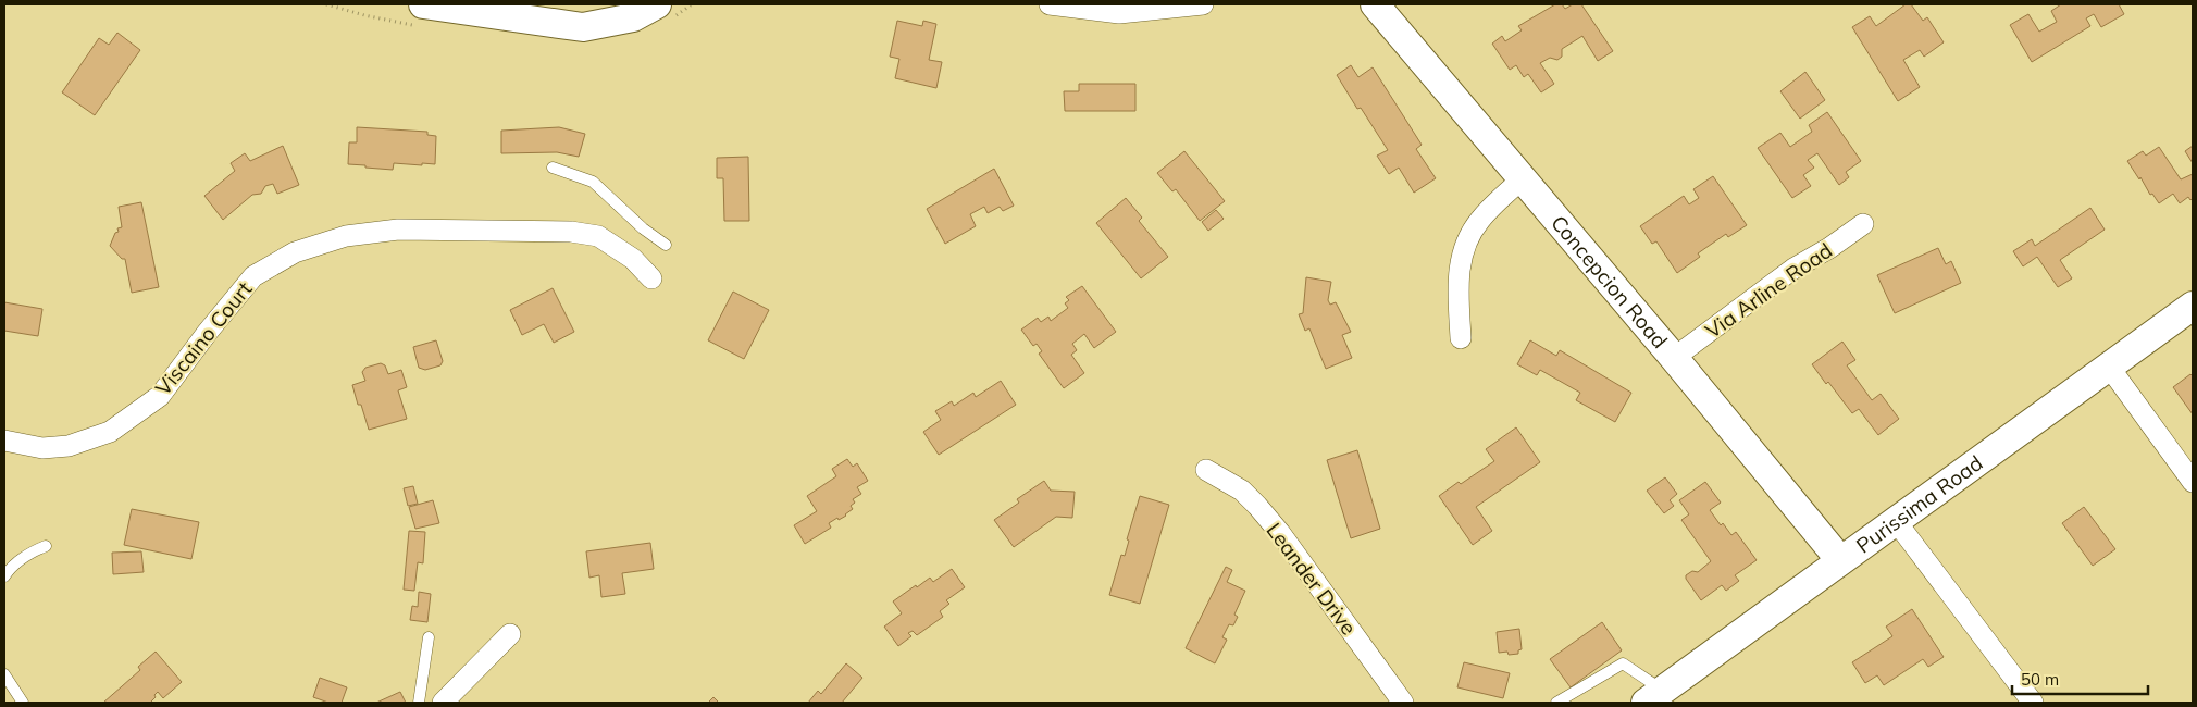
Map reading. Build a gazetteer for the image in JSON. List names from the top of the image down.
{
  "streets": {
    "street": [
      "Concepcion Road",
      "Via Arline Road",
      "Viscaino Court",
      "Purissima Road",
      "Leander Drive"
    ]
  },
  "crossings": [
    ["Concepcion Road", "Via Arline Road"],
    ["Concepcion Road", "Purissima Road"]
  ],
  "scale_bar": "50 m"
}
